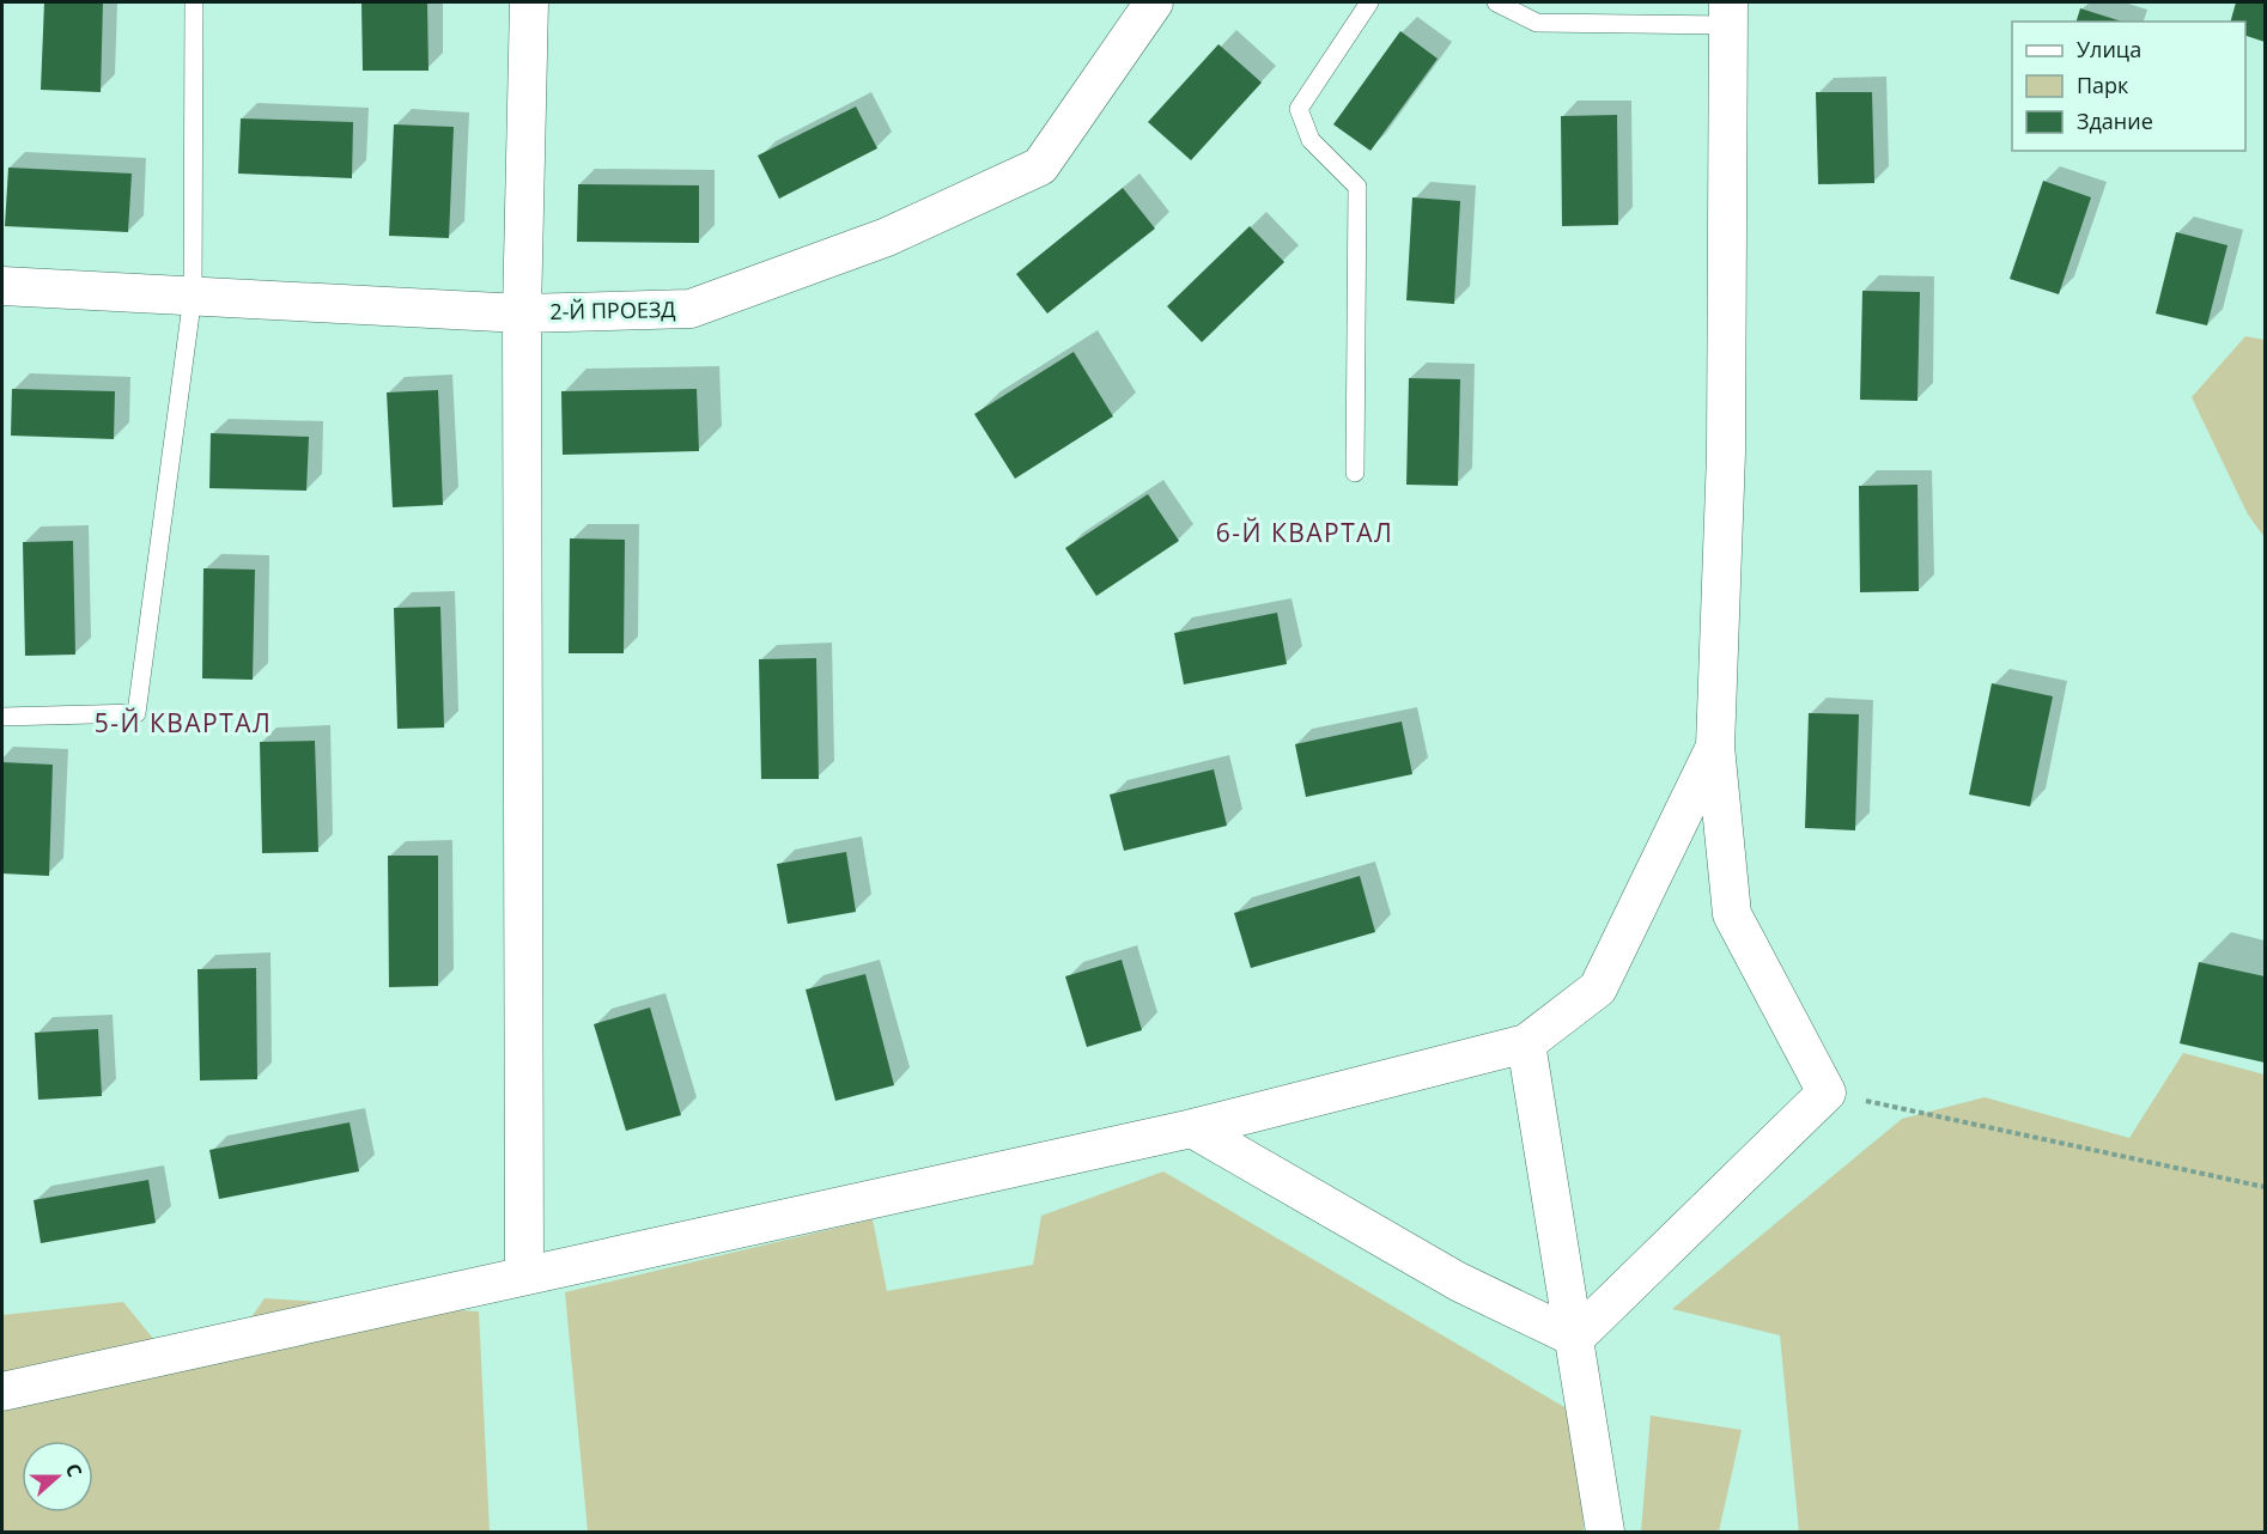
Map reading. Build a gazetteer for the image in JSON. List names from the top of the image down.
{
  "streets": {
    "street": ["2-Й ПРОЕЗД"]
  },
  "districts": ["6-Й КВАРТАЛ", "5-Й КВАРТАЛ"],
  "legend": ["Улица", "Парк", "Здание"],
  "north": "right"
}
